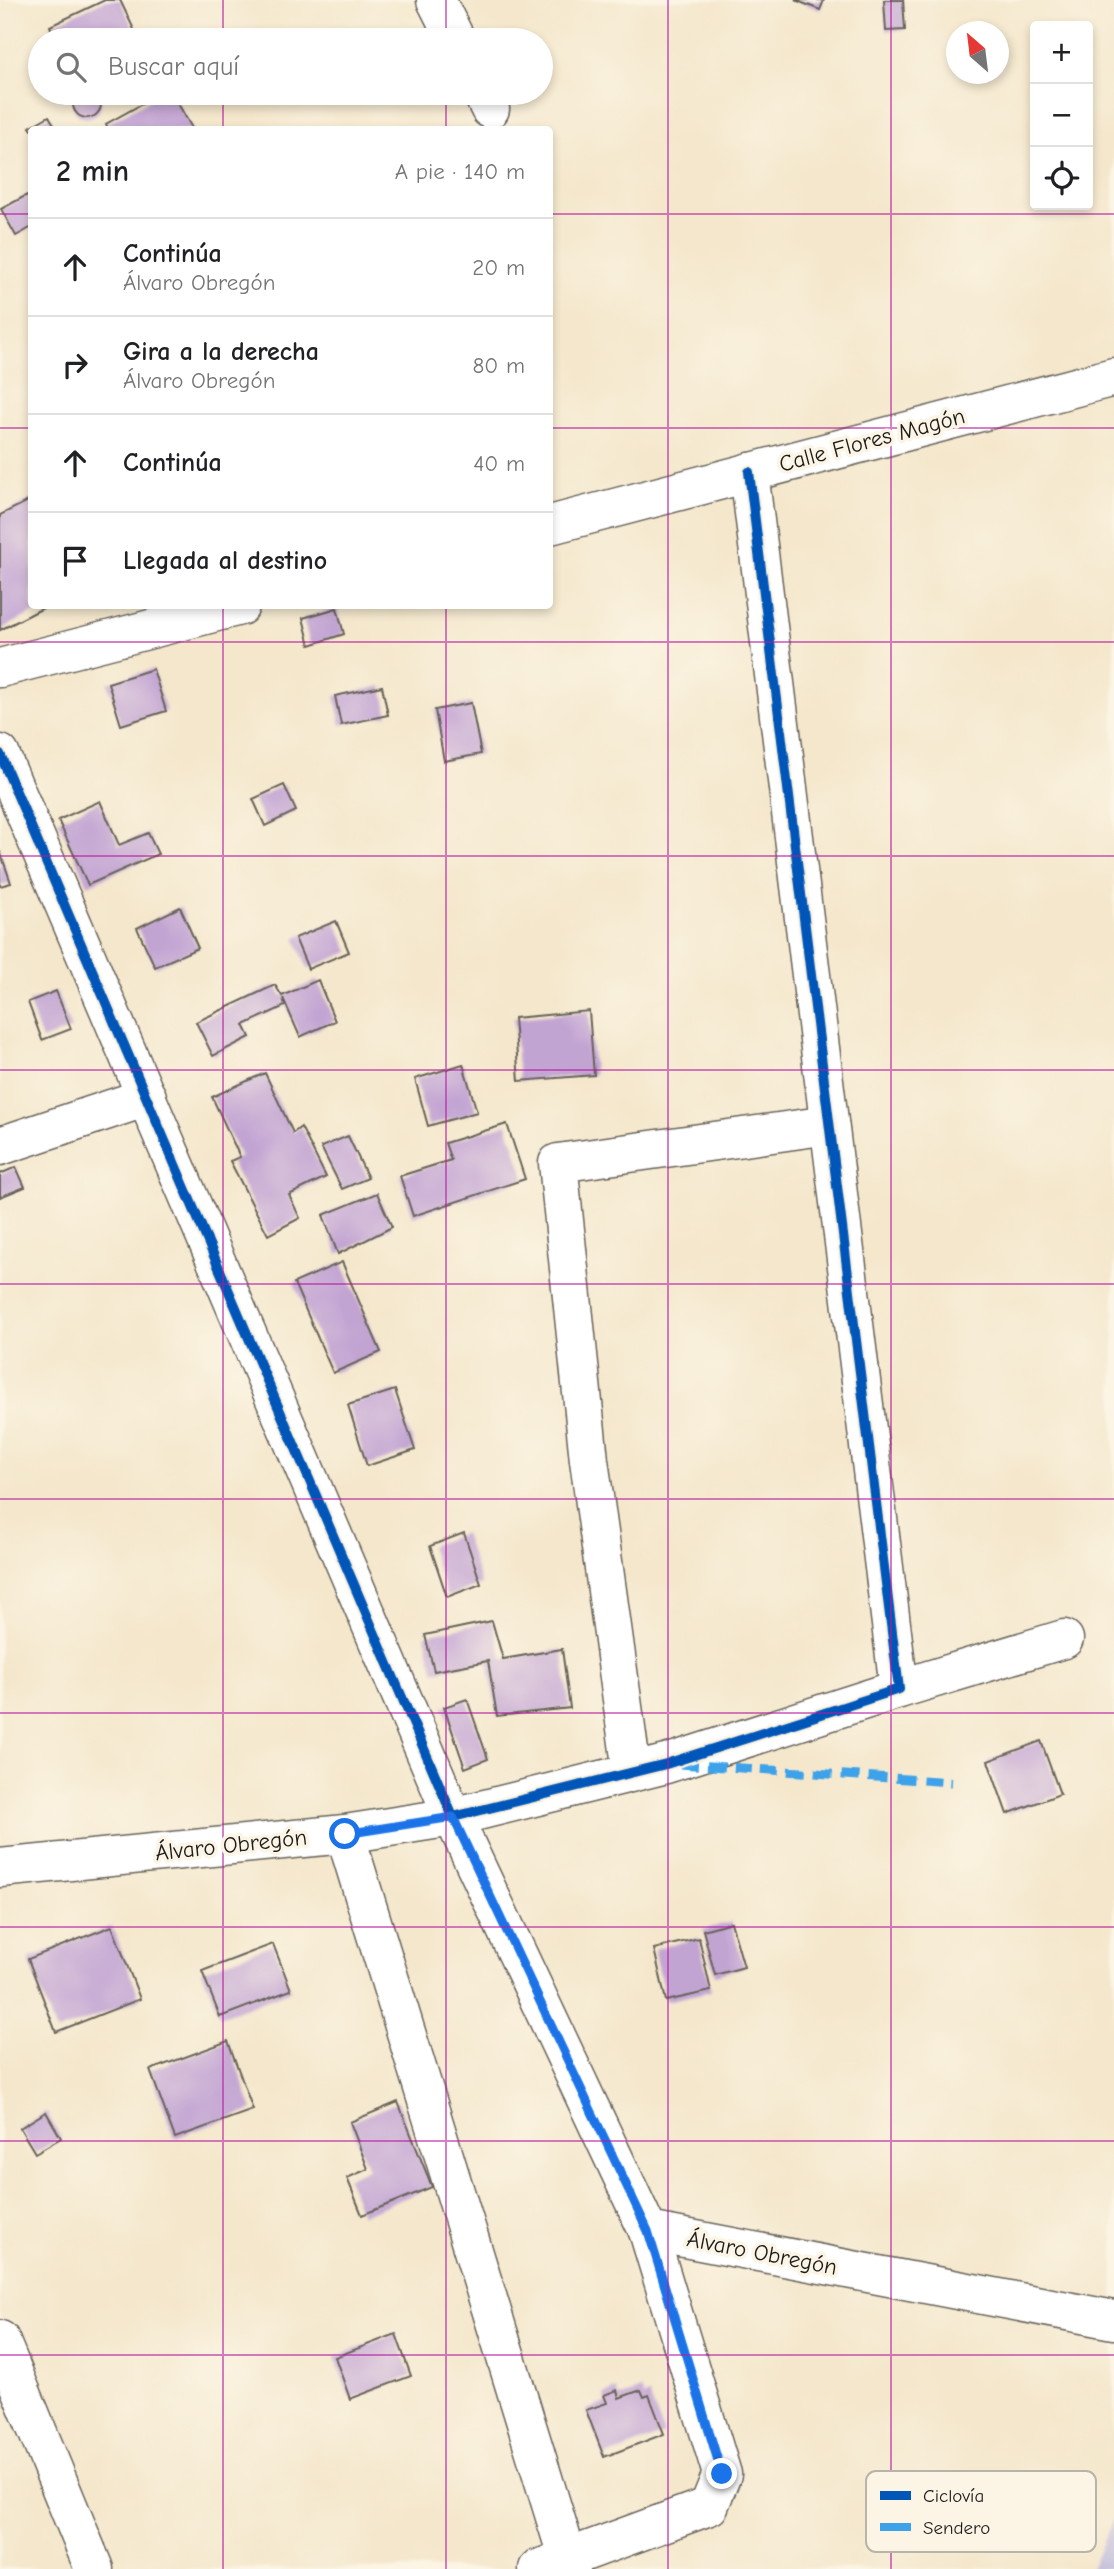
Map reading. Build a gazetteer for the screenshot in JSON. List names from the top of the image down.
{
  "streets": {
    "street": ["Calle Flores Magón", "Álvaro Obregón"]
  },
  "legend": ["Ciclovía", "Sendero"],
  "north": "top left",
  "page": {
    "map_buttons": ["+", "−"],
    "search": "Buscar aquí",
    "heading": ["2 min", "A pie · 140 m"],
    "list": [
      ["Continúa", "Álvaro Obregón", "20 m"],
      ["Gira a la derecha", "Álvaro Obregón", "80 m"],
      ["Continúa", "40 m"],
      "Llegada al destino"
    ]
  }
}
